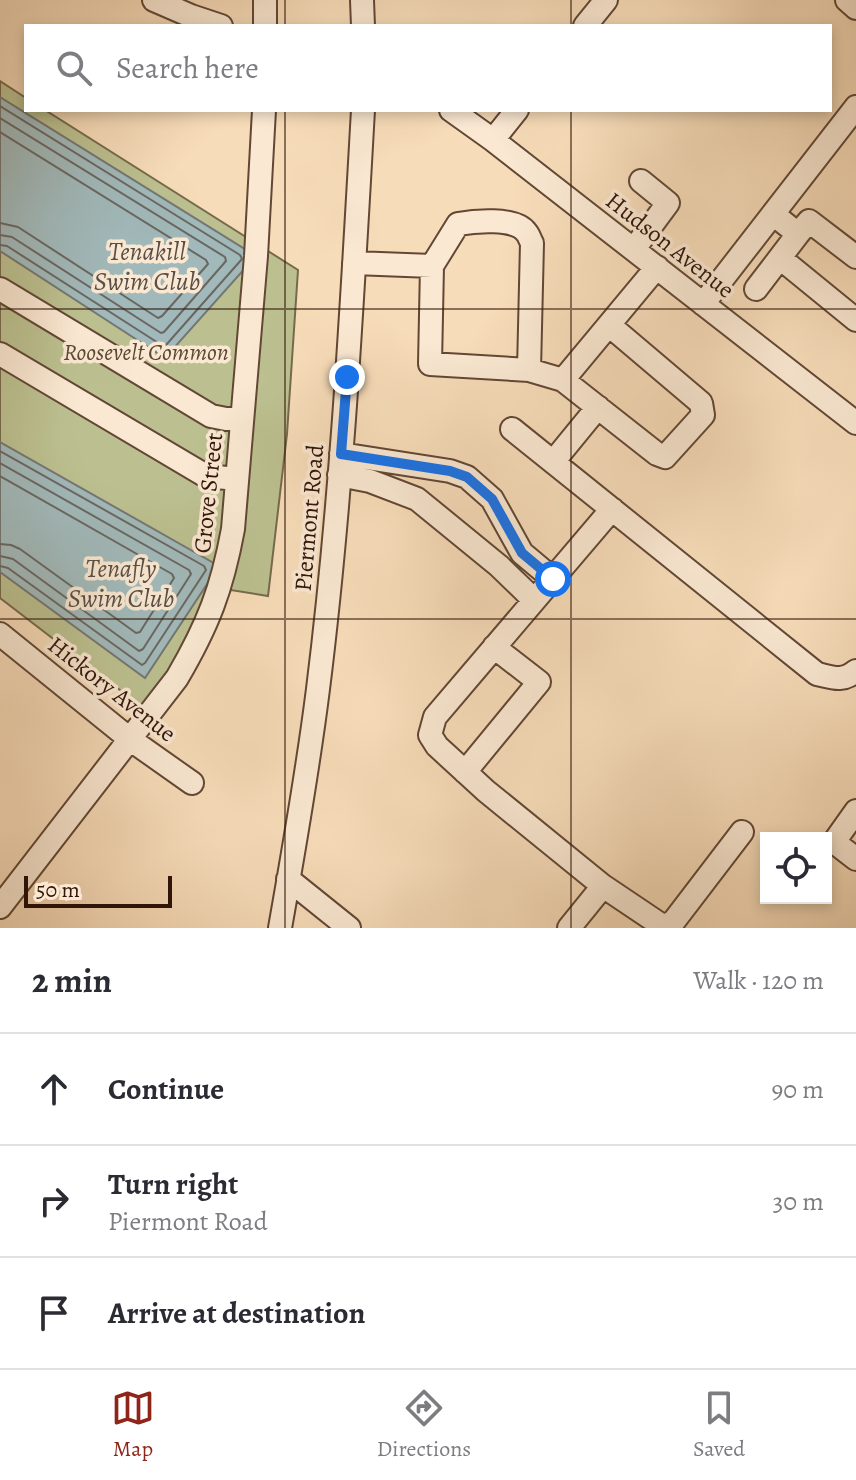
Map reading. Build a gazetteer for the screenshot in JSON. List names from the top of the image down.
{
  "streets": {
    "street": [
      "Hudson Avenue",
      "Grove Street",
      "Piermont Road",
      "Hickory Avenue"
    ]
  },
  "crossings": [
    ["Grove Street", "Hickory Avenue"]
  ],
  "water": ["Tenakill Swim Club", "Tenafly Swim Club"],
  "parks": ["Roosevelt Common"],
  "scale_bar": "50 m",
  "page": {
    "search": "Search here",
    "scale": "50 m",
    "heading": ["2 min", "Walk · 120 m"],
    "list": [
      ["Continue", "90 m"],
      ["Turn right", "Piermont Road", "30 m"],
      "Arrive at destination"
    ],
    "nav": ["Map", "Directions", "Saved"]
  }
}
